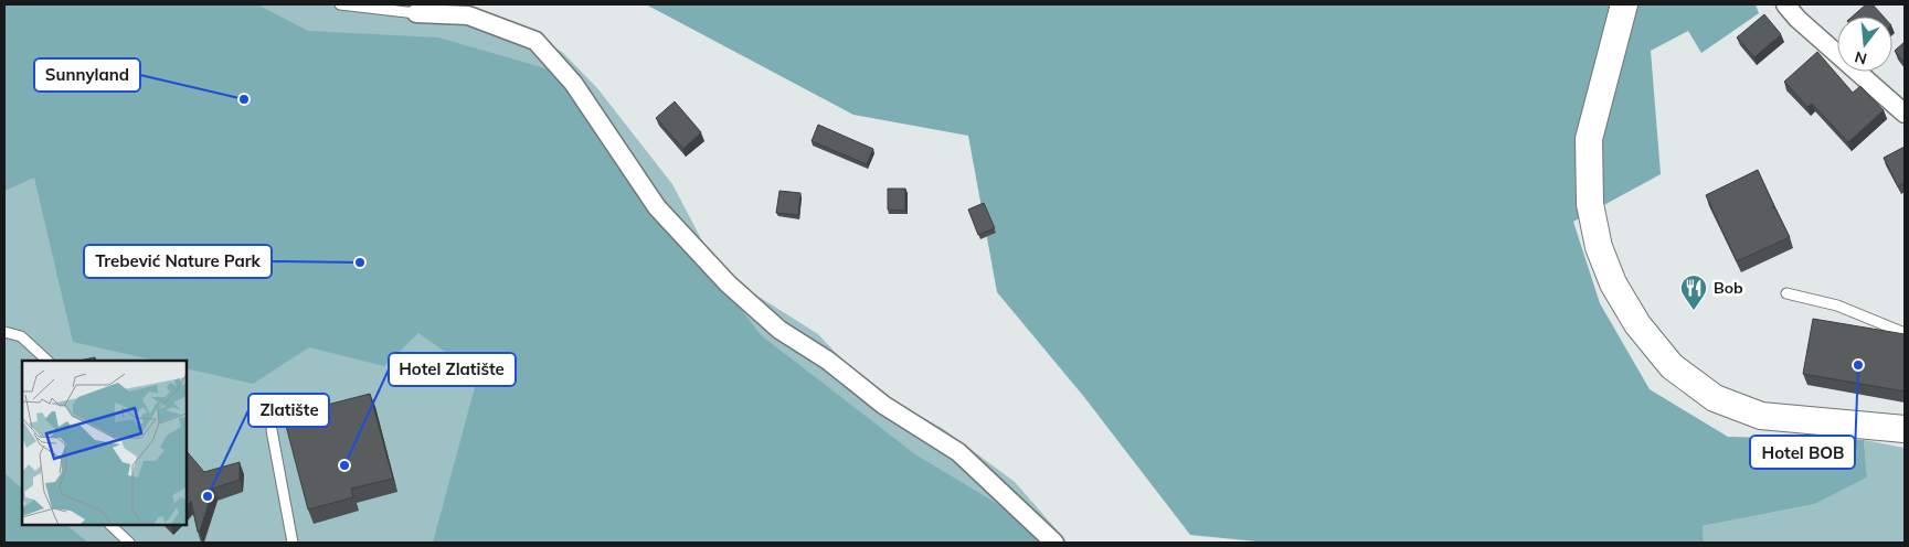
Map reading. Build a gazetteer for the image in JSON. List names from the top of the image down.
{
  "places": {
    "other": [
      "Sunnyland",
      "Trebević Nature Park",
      "Hotel BOB",
      "Hotel Zlatište",
      "Zlatište"
    ],
    "restaurant": ["Bob"]
  },
  "north": "bottom"
}
